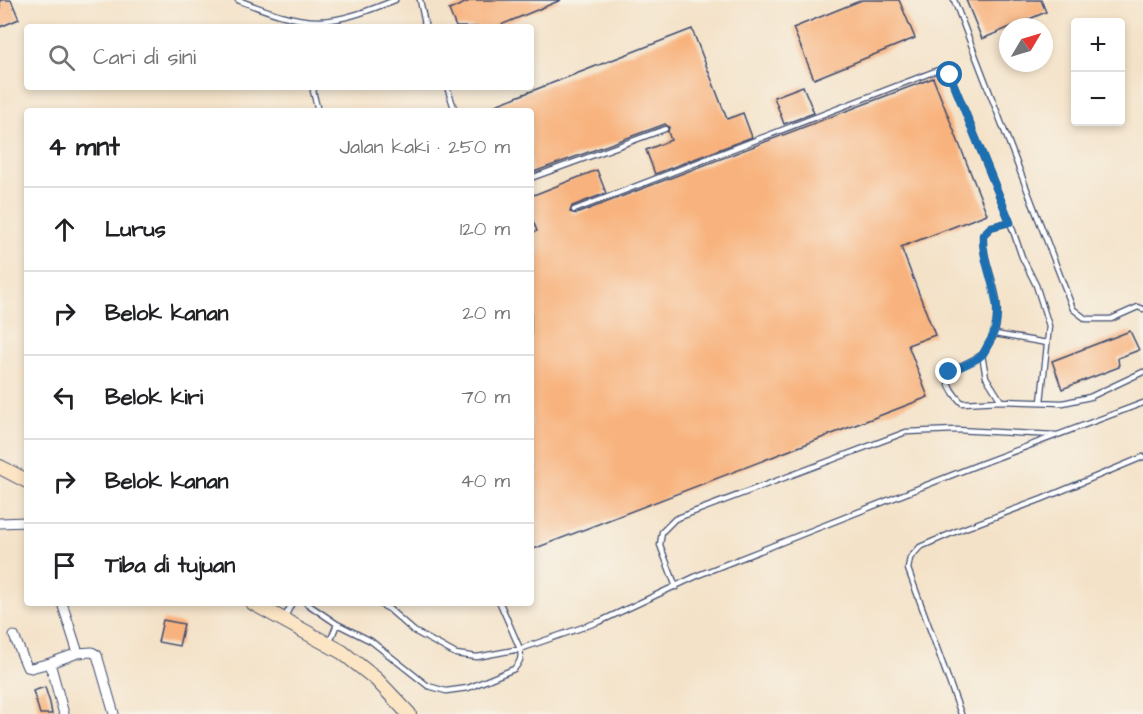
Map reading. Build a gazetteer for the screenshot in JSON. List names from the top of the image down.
{
  "north": "top right",
  "page": {
    "map_buttons": ["+", "−"],
    "search": "Cari di sini",
    "heading": ["4 mnt", "Jalan kaki · 250 m"],
    "list": [
      ["Lurus", "120 m"],
      ["Belok kanan", "20 m"],
      ["Belok kiri", "70 m"],
      ["Belok kanan", "40 m"],
      "Tiba di tujuan"
    ]
  }
}
